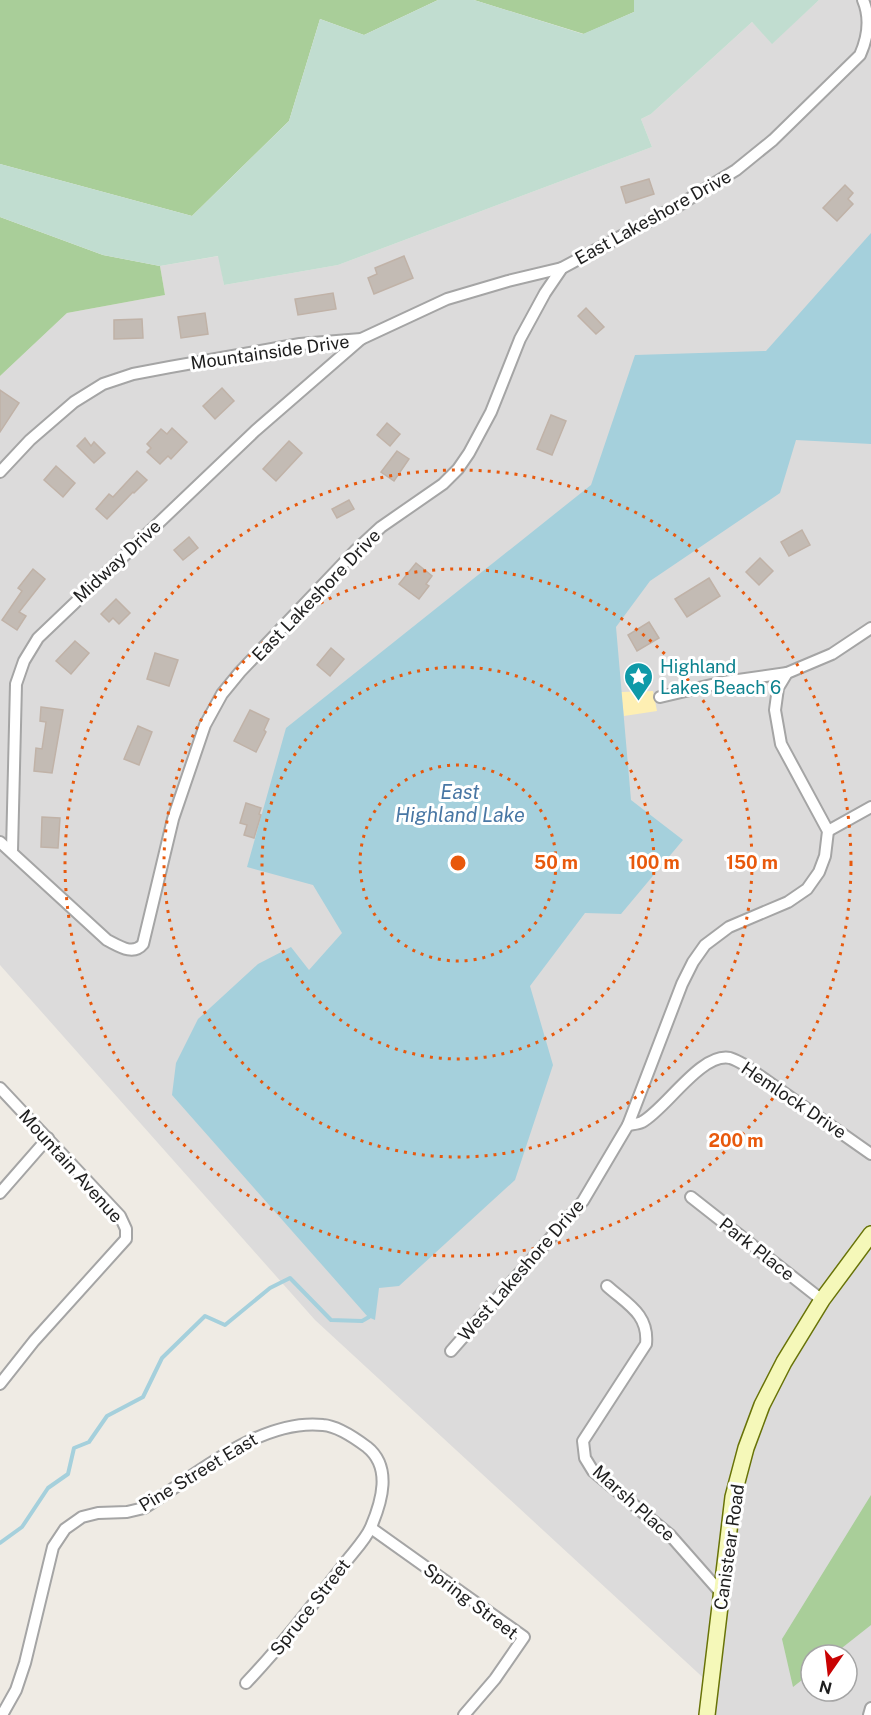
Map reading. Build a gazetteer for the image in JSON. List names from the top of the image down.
{
  "streets": {
    "street": [
      "East Lakeshore Drive",
      "Mountainside Drive",
      "Midway Drive",
      "Hemlock Drive",
      "Mountain Avenue",
      "Park Place",
      "West Lakeshore Drive",
      "Pine Street East",
      "Marsh Place",
      "Canistear Road",
      "Spring Street",
      "Spruce Street"
    ]
  },
  "crossings": [
    ["East Lakeshore Drive", "Mountainside Drive"],
    ["East Lakeshore Drive", "Midway Drive"],
    ["Mountainside Drive", "Midway Drive"],
    ["Hemlock Drive", "West Lakeshore Drive"],
    ["Park Place", "Canistear Road"],
    ["Pine Street East", "Spring Street"],
    ["Pine Street East", "Spruce Street"],
    ["Marsh Place", "Canistear Road"],
    ["Spring Street", "Spruce Street"]
  ],
  "water": ["East Highland Lake"],
  "places": {
    "place": ["Highland Lakes Beach 6"]
  },
  "north": "bottom",
  "rings": [
    "50 m",
    "100 m",
    "150 m",
    "200 m"
  ]
}
